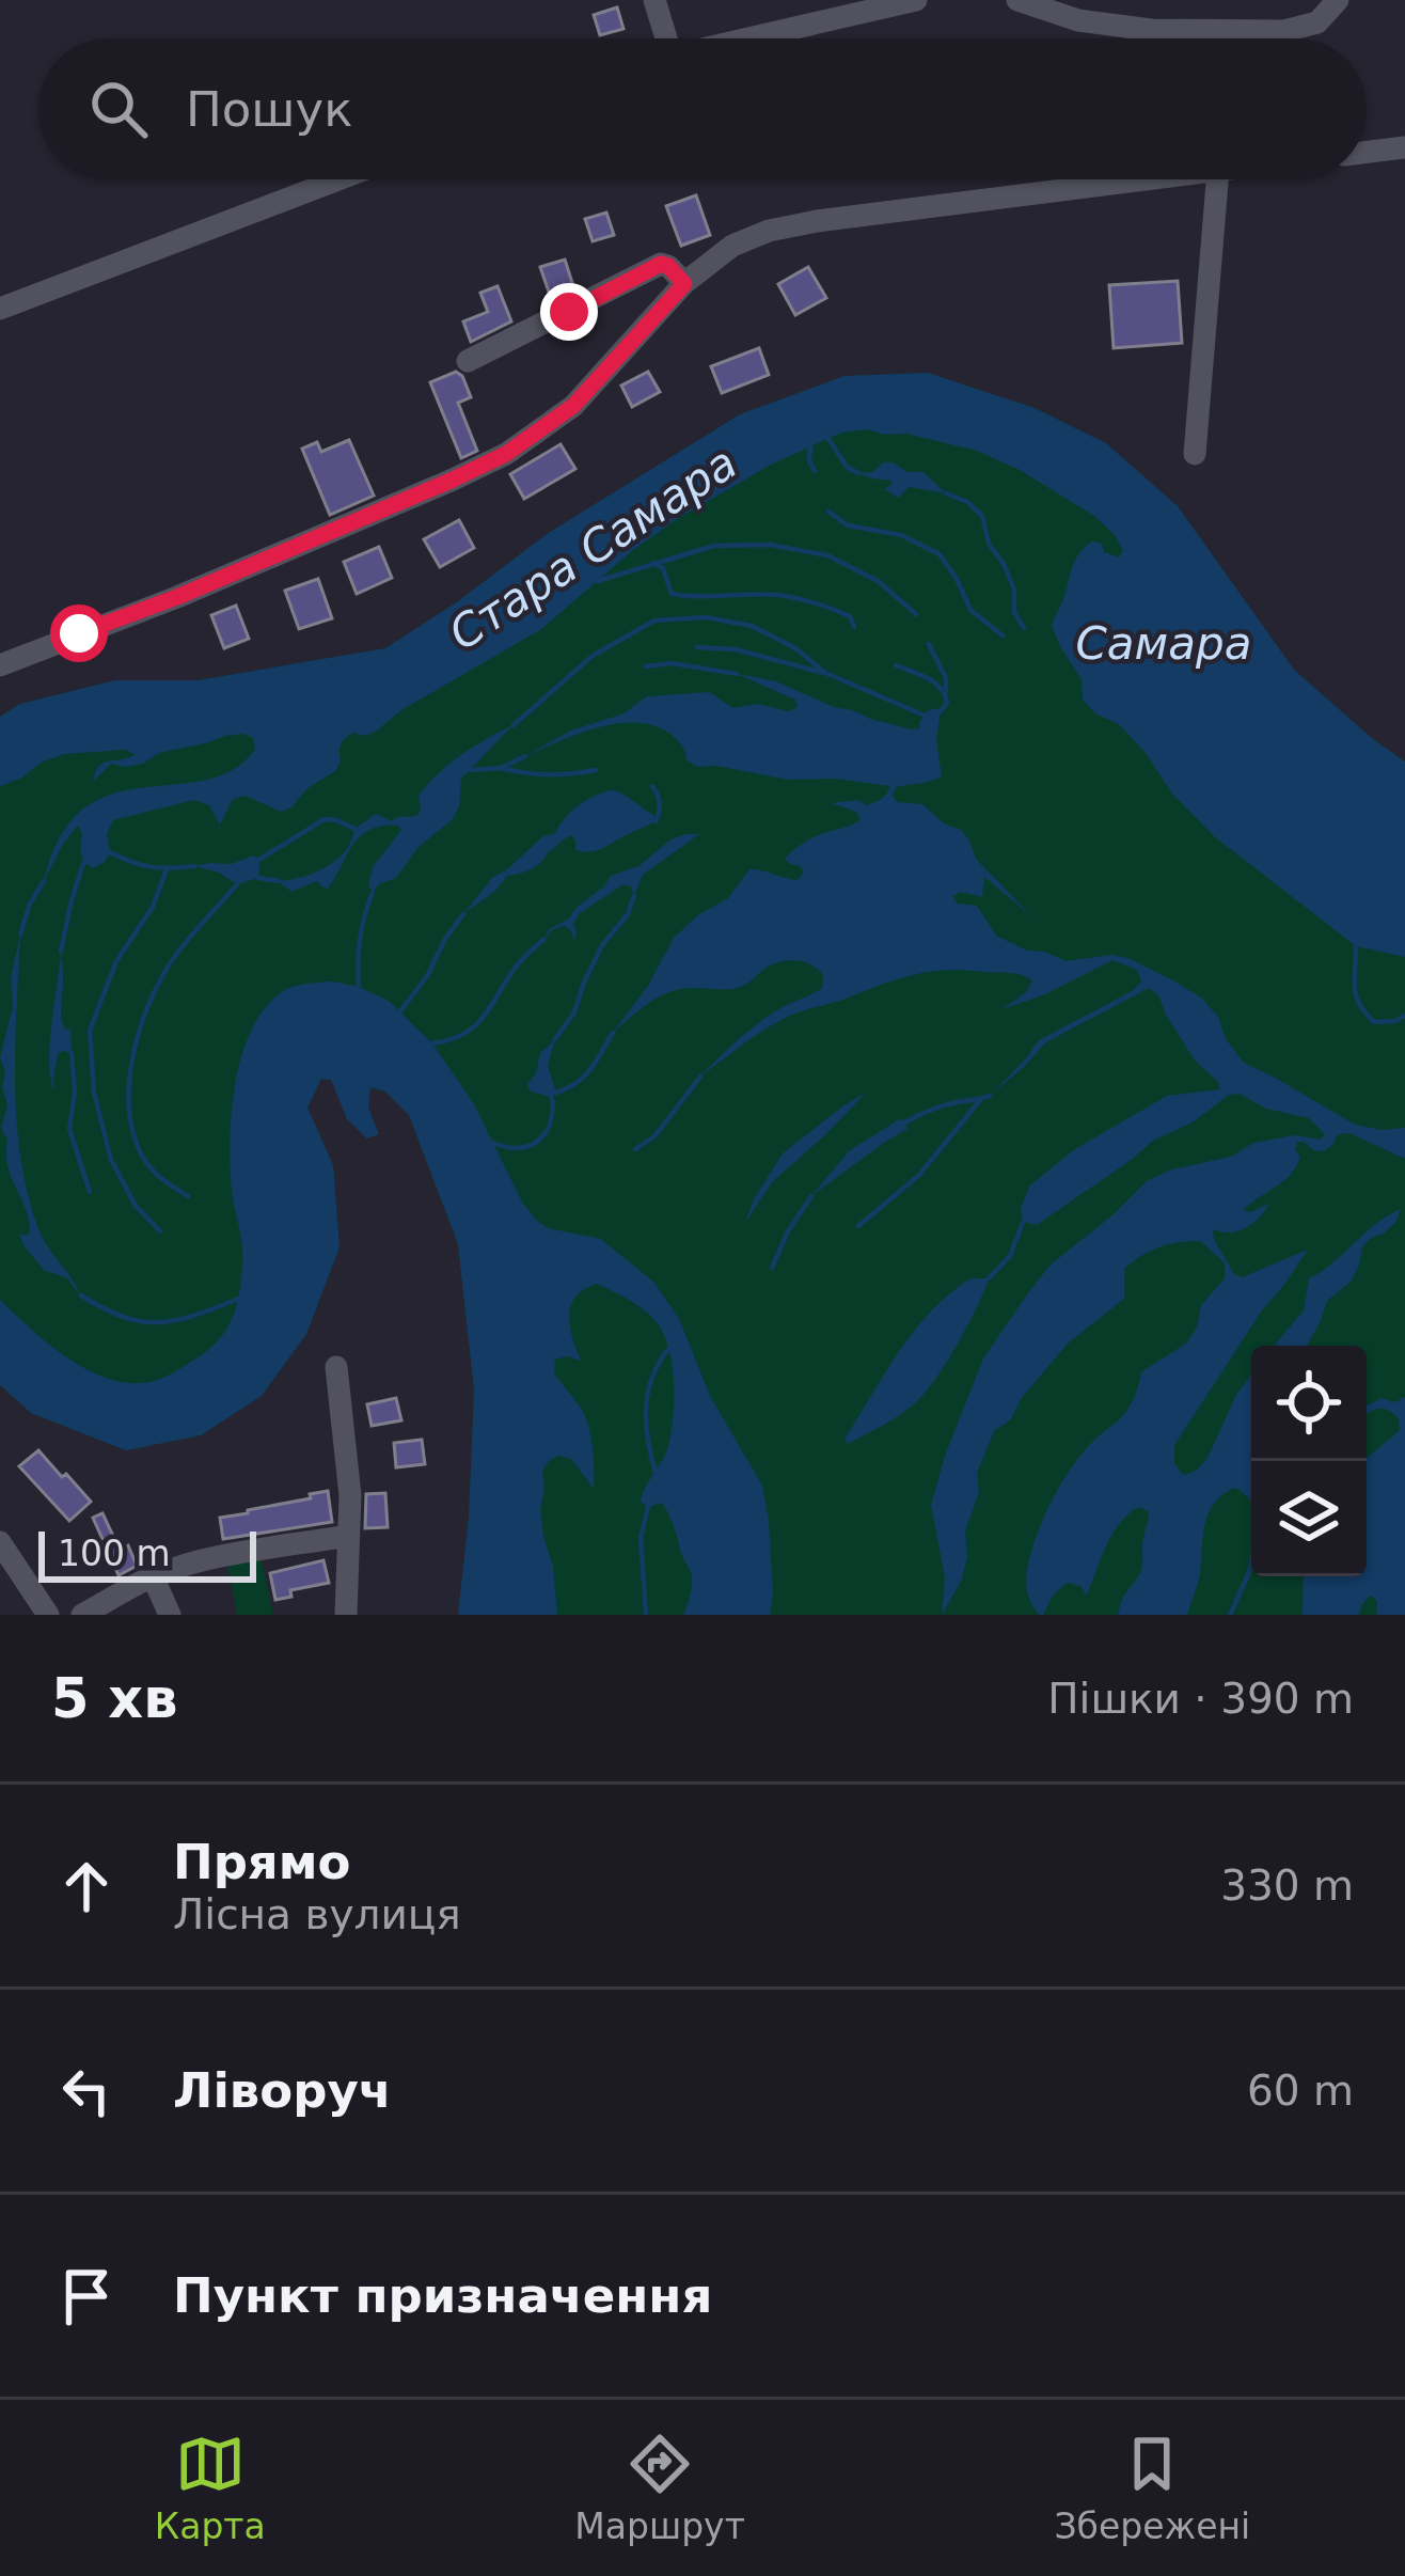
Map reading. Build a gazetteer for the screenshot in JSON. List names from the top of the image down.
{
  "water": ["Стара Самара", "Самара"],
  "scale_bar": "100 m",
  "page": {
    "search": "Пошук",
    "scale": "100 m",
    "heading": ["5 хв", "Пішки · 390 m"],
    "list": [
      ["Прямо", "Лісна вулиця", "330 m"],
      ["Ліворуч", "60 m"],
      "Пункт призначення"
    ],
    "nav": ["Карта", "Маршрут", "Збережені"]
  }
}
